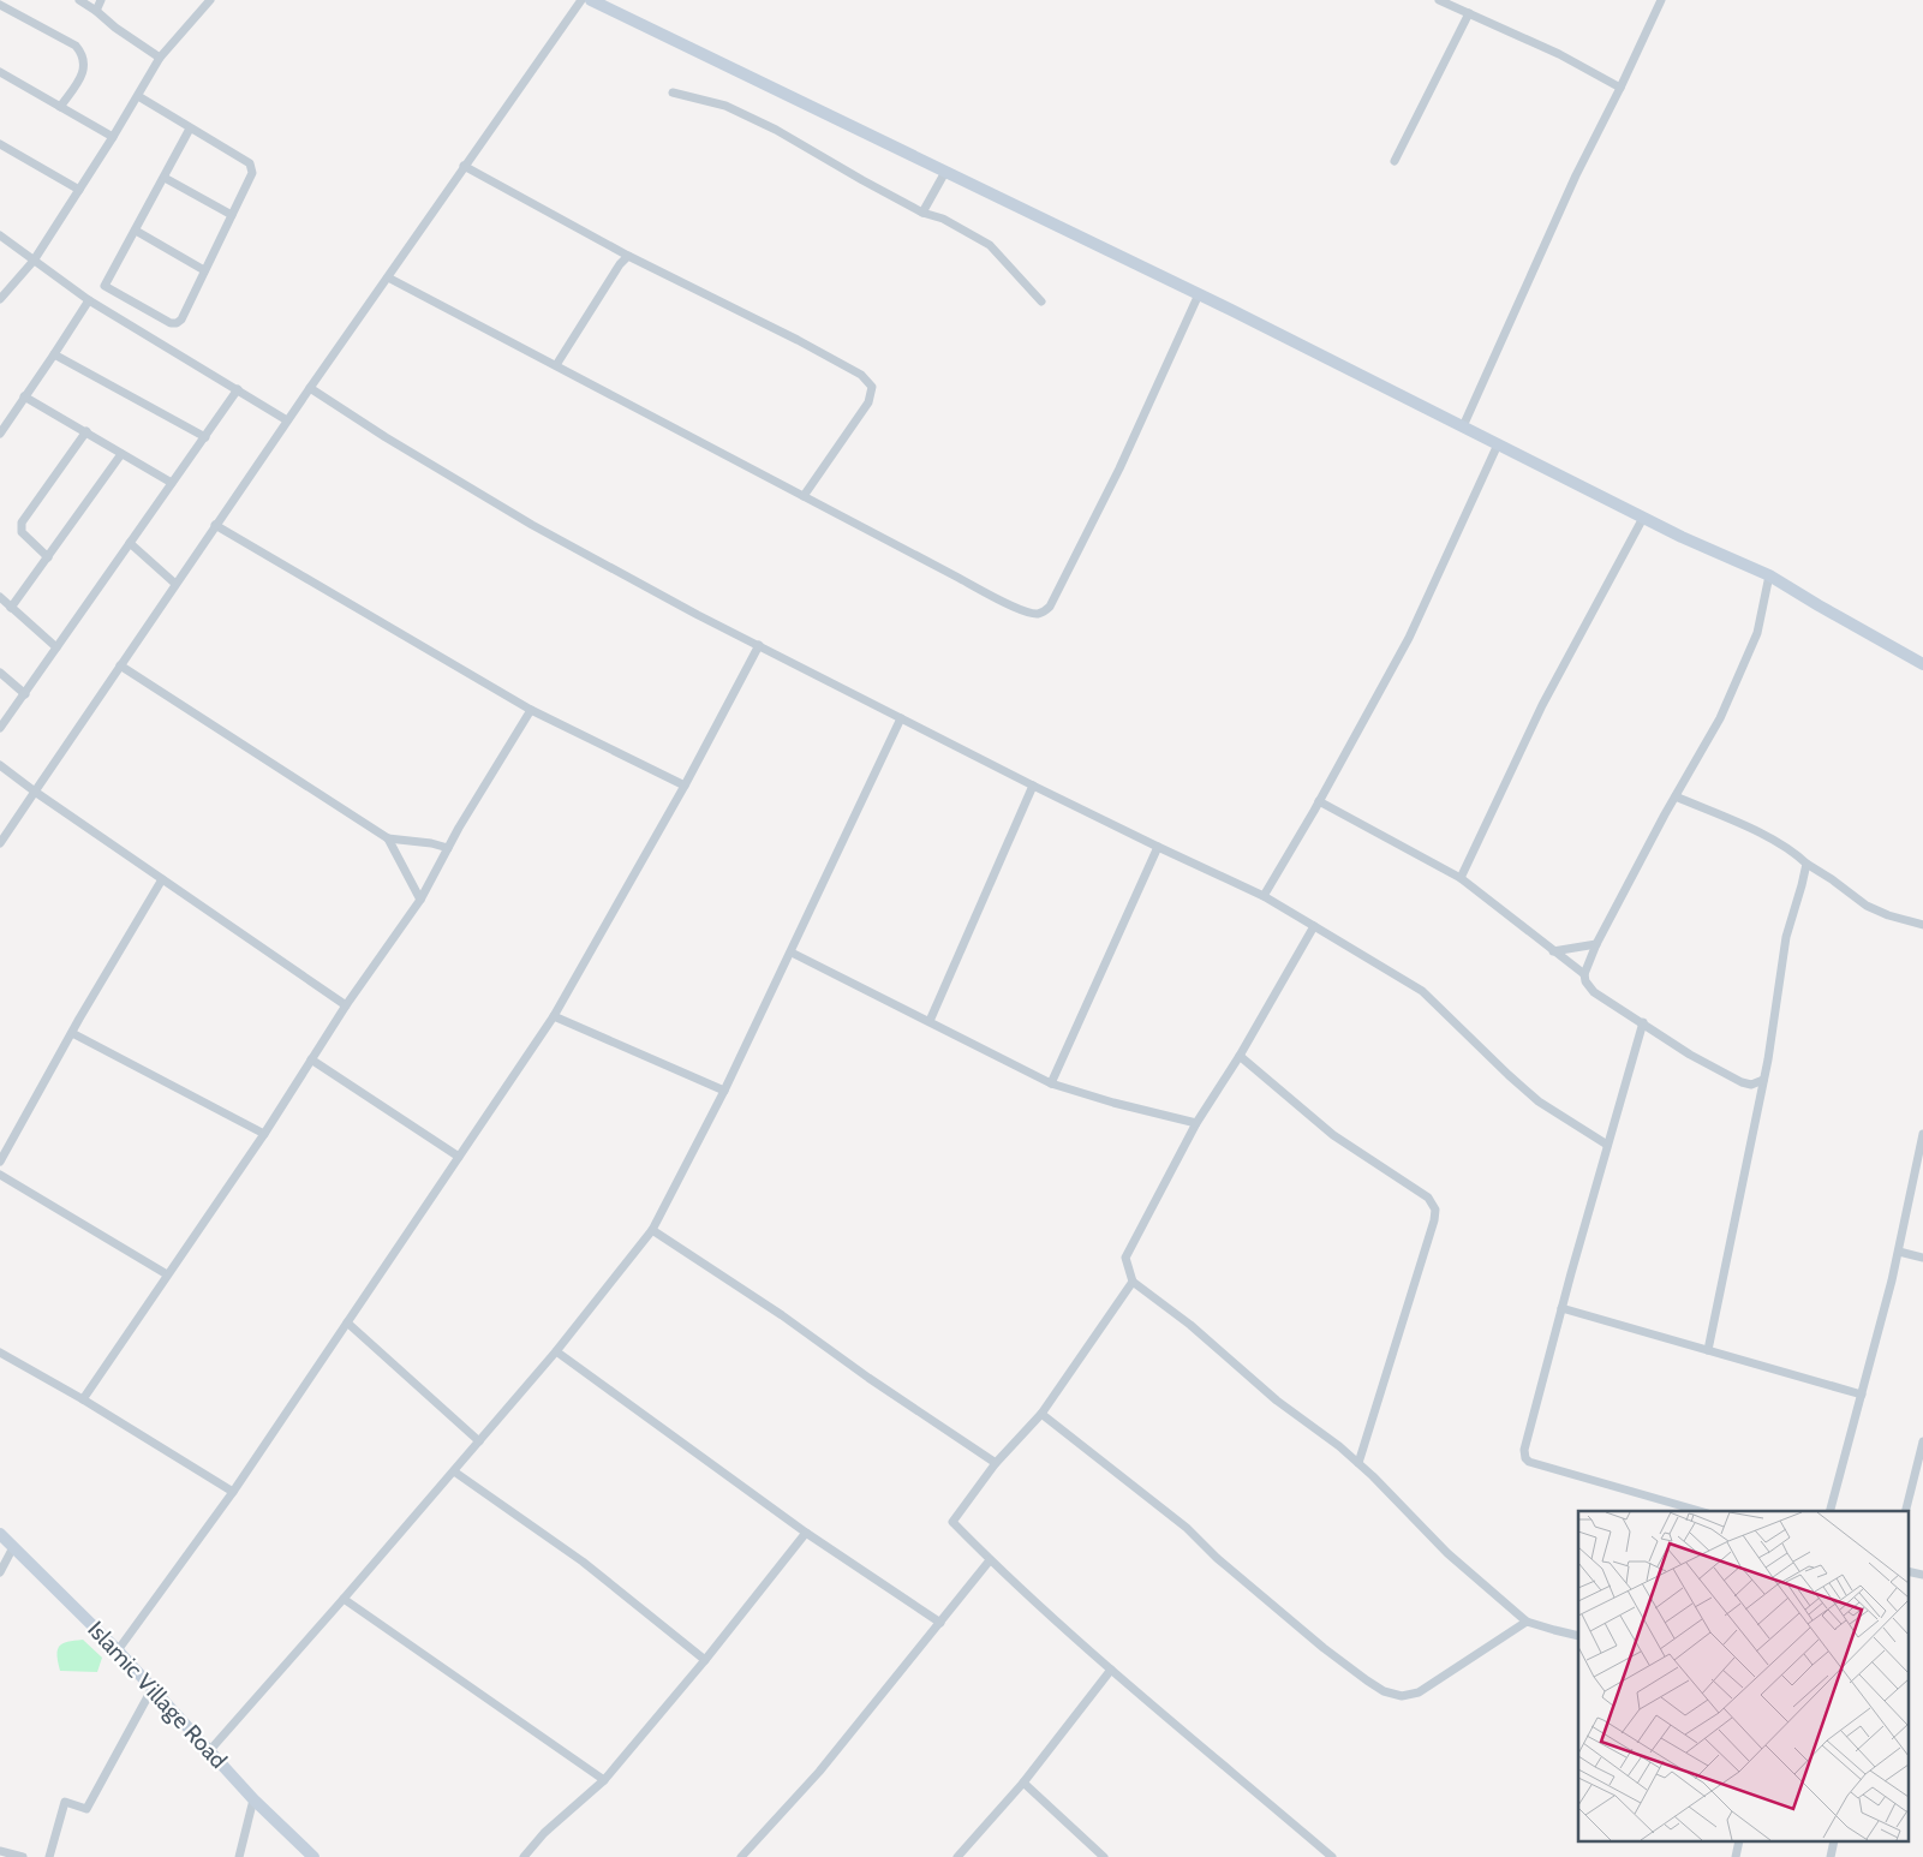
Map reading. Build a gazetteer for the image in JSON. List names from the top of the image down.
{
  "streets": {
    "street": ["Islamic Village Road"]
  }
}
